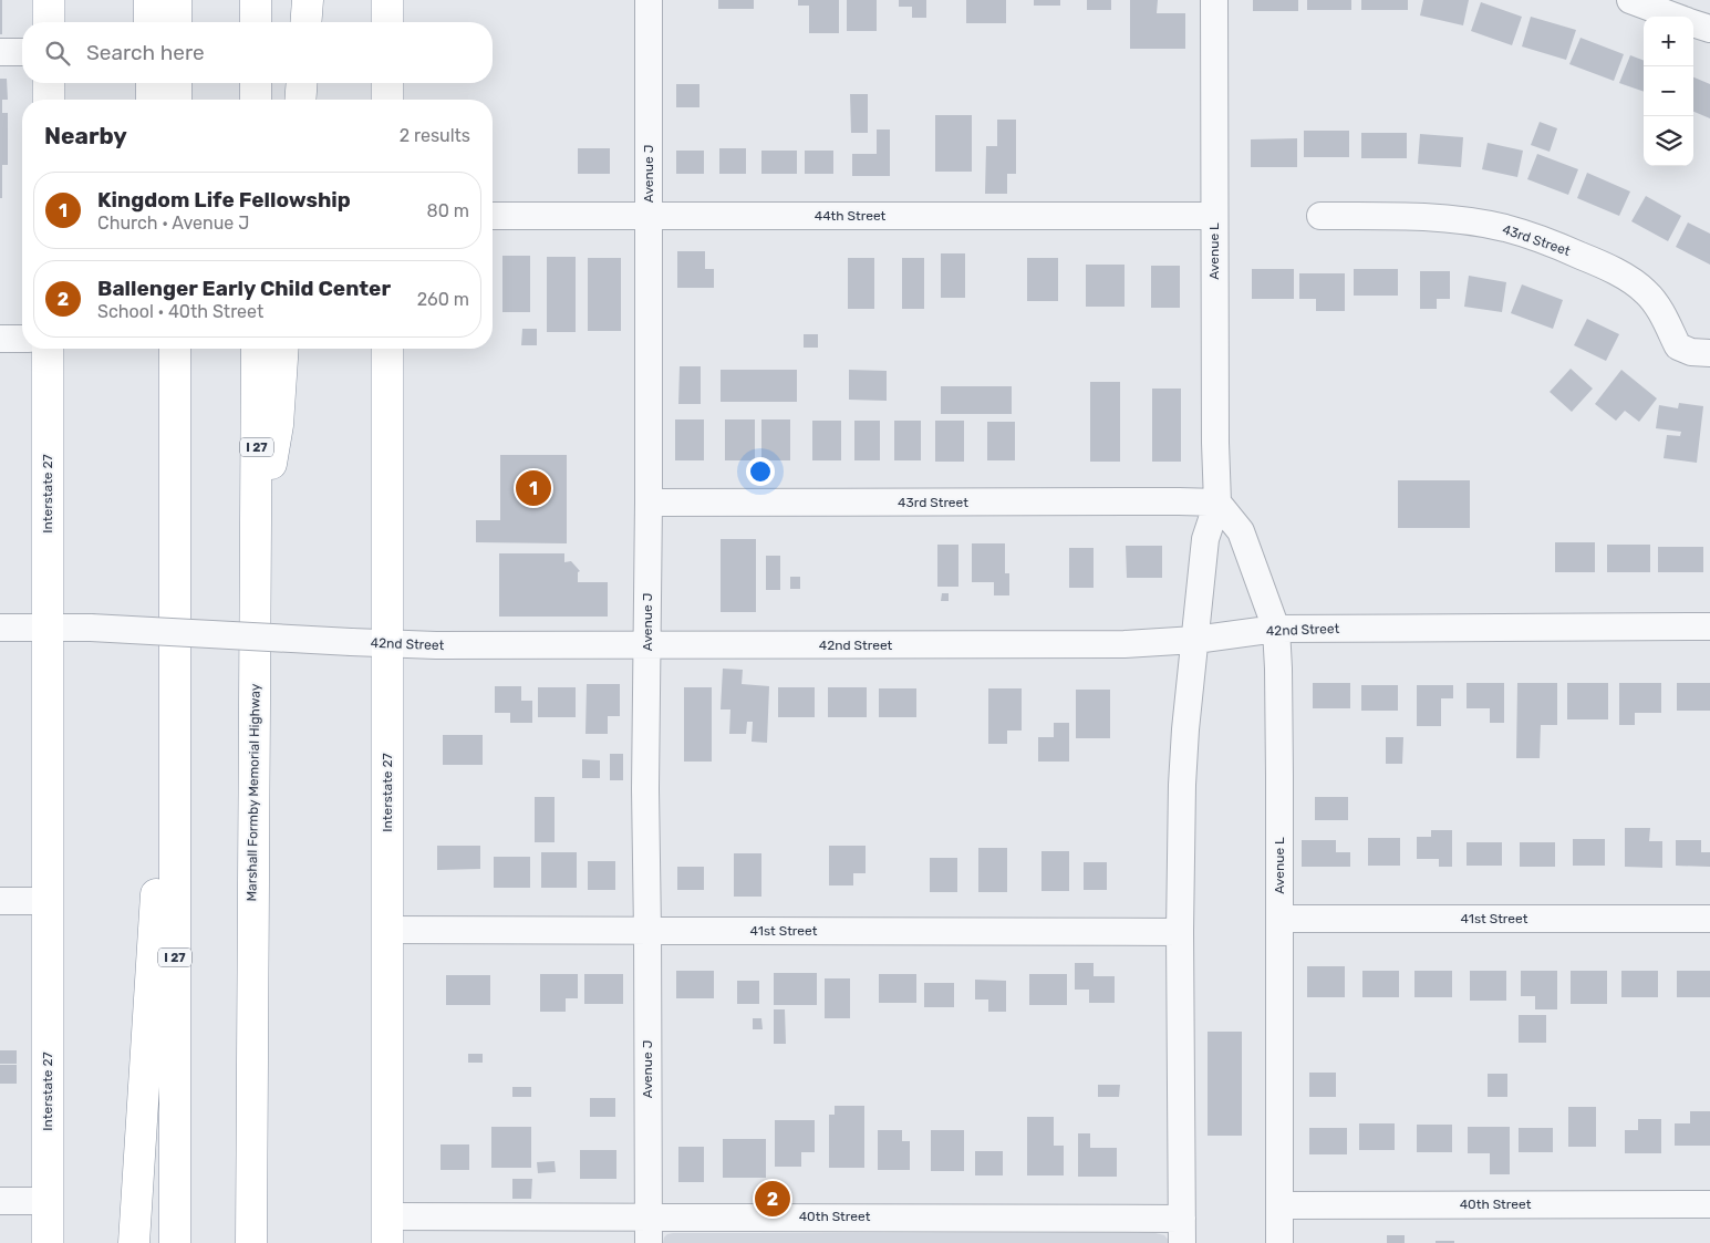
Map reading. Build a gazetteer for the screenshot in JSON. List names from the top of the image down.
{
  "streets": {
    "main road": ["I 27", "Interstate 27", "Marshall Formby Memorial Highway"],
    "street": [
      "Avenue J",
      "44th Street",
      "43rd Street",
      "Avenue L",
      "42nd Street",
      "41st Street",
      "40th Street"
    ]
  },
  "crossings": [
    ["Avenue J", "44th Street"],
    ["Avenue J", "43rd Street"],
    ["Avenue J", "42nd Street"],
    ["Avenue J", "41st Street"],
    ["Avenue J", "40th Street"],
    ["44th Street", "Avenue L"],
    ["43rd Street", "Avenue L"],
    ["Avenue L", "42nd Street"],
    ["Avenue L", "41st Street"],
    ["Avenue L", "40th Street"],
    ["Interstate 27", "42nd Street"],
    ["Interstate 27", "41st Street"],
    ["Interstate 27", "40th Street"]
  ],
  "page": {
    "map_buttons": ["+", "−"],
    "search": "Search here",
    "heading": ["Nearby", "2 results"],
    "list": [
      {
        "mark": "1",
        "name": "Kingdom Life Fellowship",
        "note": "Church · Avenue J",
        "value": "80 m"
      },
      {
        "mark": "2",
        "name": "Ballenger Early Child Center",
        "note": "School · 40th Street",
        "value": "260 m"
      }
    ],
    "pins": ["1", "2"]
  }
}
